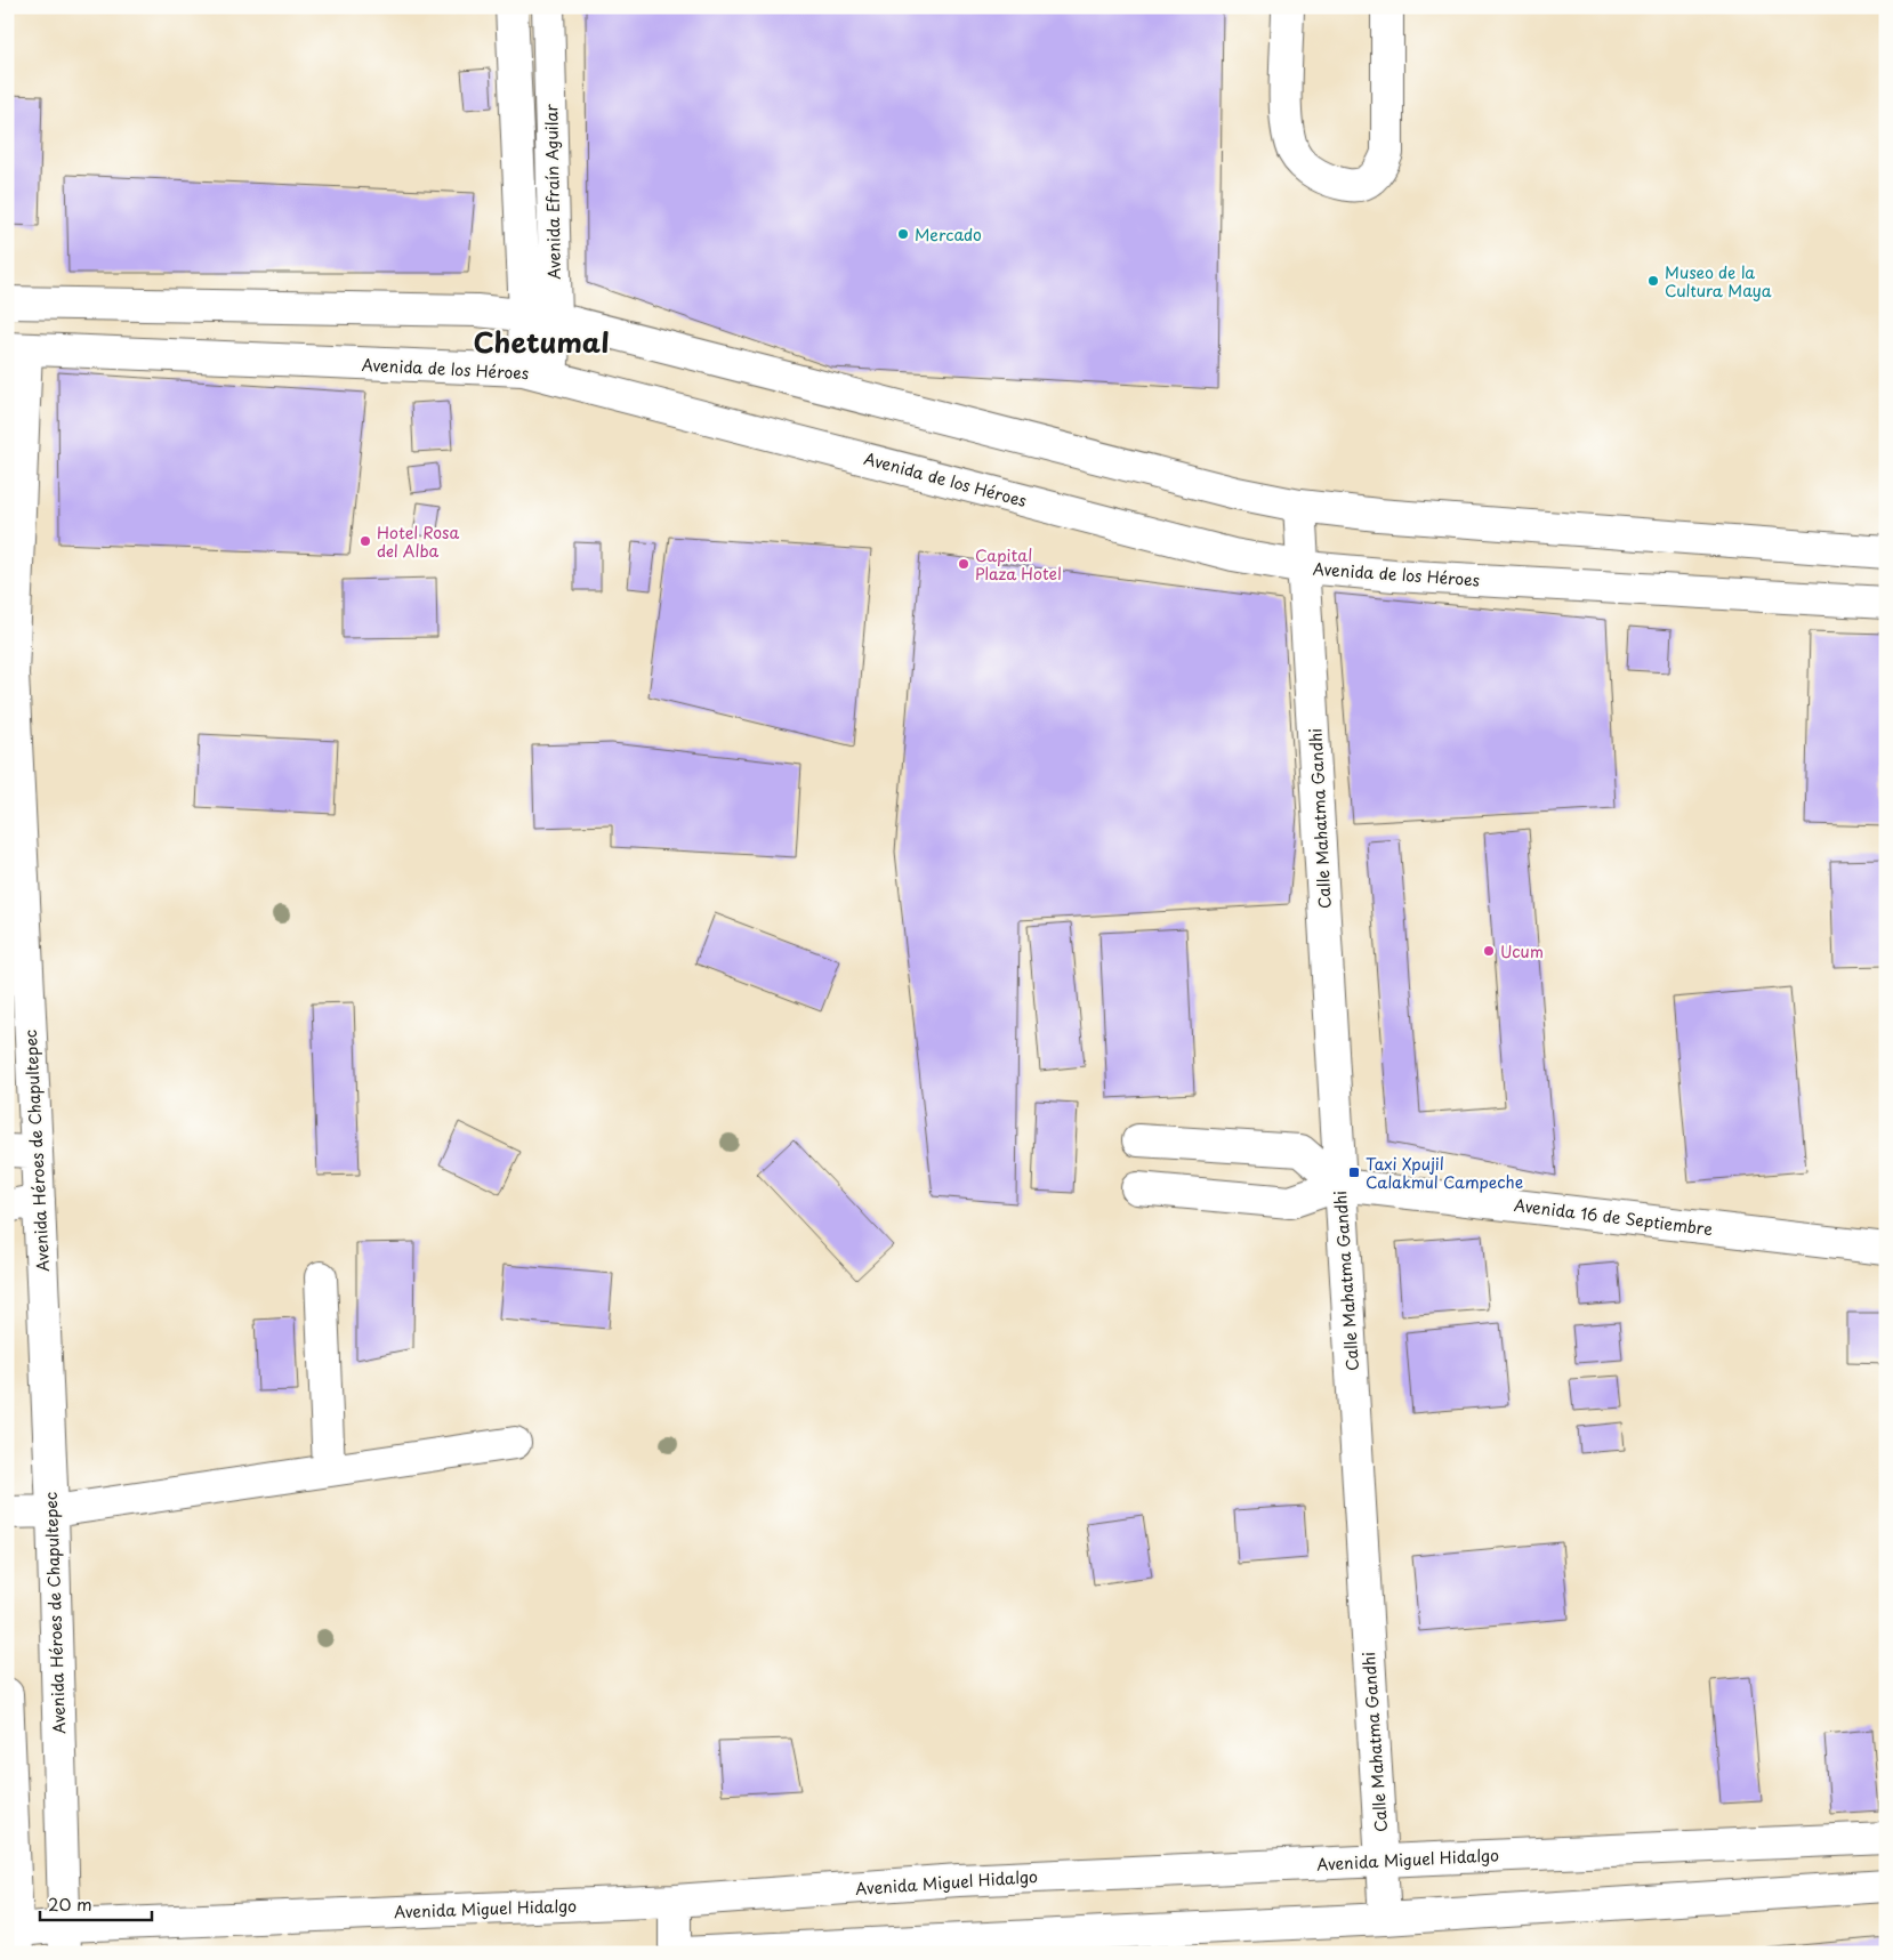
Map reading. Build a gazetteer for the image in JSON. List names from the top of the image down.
{
  "streets": {
    "street": [
      "Avenida Efraín Aguilar",
      "Avenida de los Héroes",
      "Calle Mahatma Gandhi",
      "Avenida Héroes de Chapultepec",
      "Avenida 16 de Septiembre",
      "Avenida Miguel Hidalgo"
    ]
  },
  "crossings": [
    ["Avenida Efraín Aguilar", "Avenida de los Héroes"],
    ["Avenida de los Héroes", "Calle Mahatma Gandhi"],
    ["Avenida de los Héroes", "Avenida Héroes de Chapultepec"],
    ["Calle Mahatma Gandhi", "Avenida 16 de Septiembre"],
    ["Calle Mahatma Gandhi", "Avenida Miguel Hidalgo"],
    ["Avenida Héroes de Chapultepec", "Avenida Miguel Hidalgo"]
  ],
  "districts": ["Chetumal"],
  "places": {
    "other": [
      "Mercado",
      "Museo de la Cultura Maya",
      "Hotel Rosa del Alba",
      "Capital Plaza Hotel",
      "Ucum"
    ],
    "transit": ["Taxi Xpujil Calakmul Campeche"]
  },
  "scale_bar": "20 m"
}
